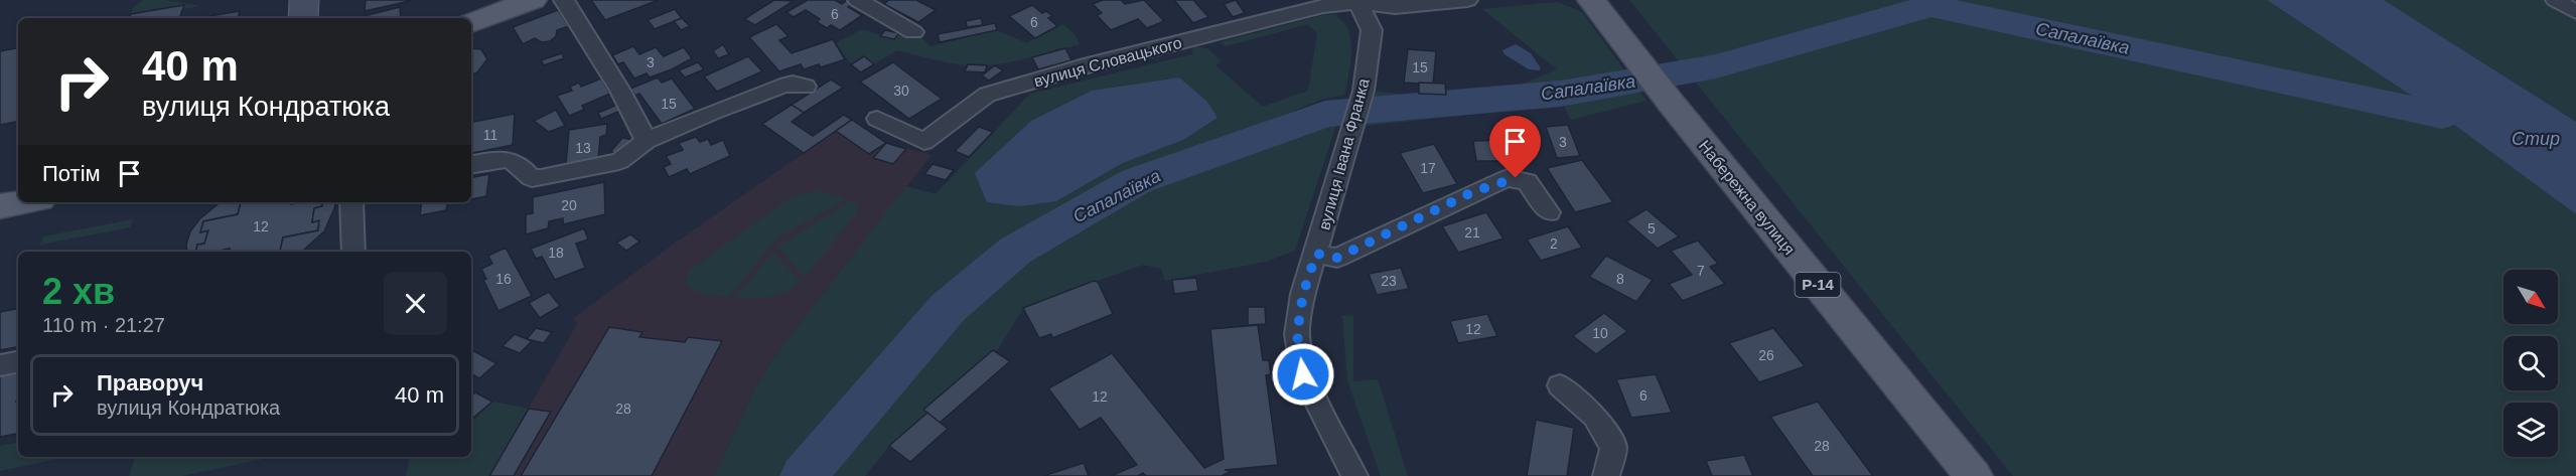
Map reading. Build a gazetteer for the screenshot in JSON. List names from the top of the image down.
{
  "streets": {
    "main road": ["Набережна вулиця", "Р-14"],
    "street": ["вулиця Словацького", "вулиця Івана Франка"]
  },
  "crossings": [
    ["вулиця Словацького", "вулиця Івана Франка"]
  ],
  "water": ["Сапалаївка", "Стир"],
  "house_numbers": [
    "6",
    "6",
    "3",
    "15",
    "30",
    "15",
    "11",
    "3",
    "13",
    "17",
    "20",
    "12",
    "5",
    "21",
    "2",
    "18",
    "7",
    "16",
    "8",
    "23",
    "12",
    "10",
    "26",
    "6",
    "12",
    "28",
    "28"
  ],
  "north": "bottom right",
  "page": {
    "turn": ["40 m", "вулиця Кондратюка"],
    "then": "Потім",
    "heading": ["2 хв", "110 m · 21:27"],
    "list": [
      {
        "name": "Праворуч",
        "note": "вулиця Кондратюка",
        "value": "40 m"
      }
    ]
  }
}
